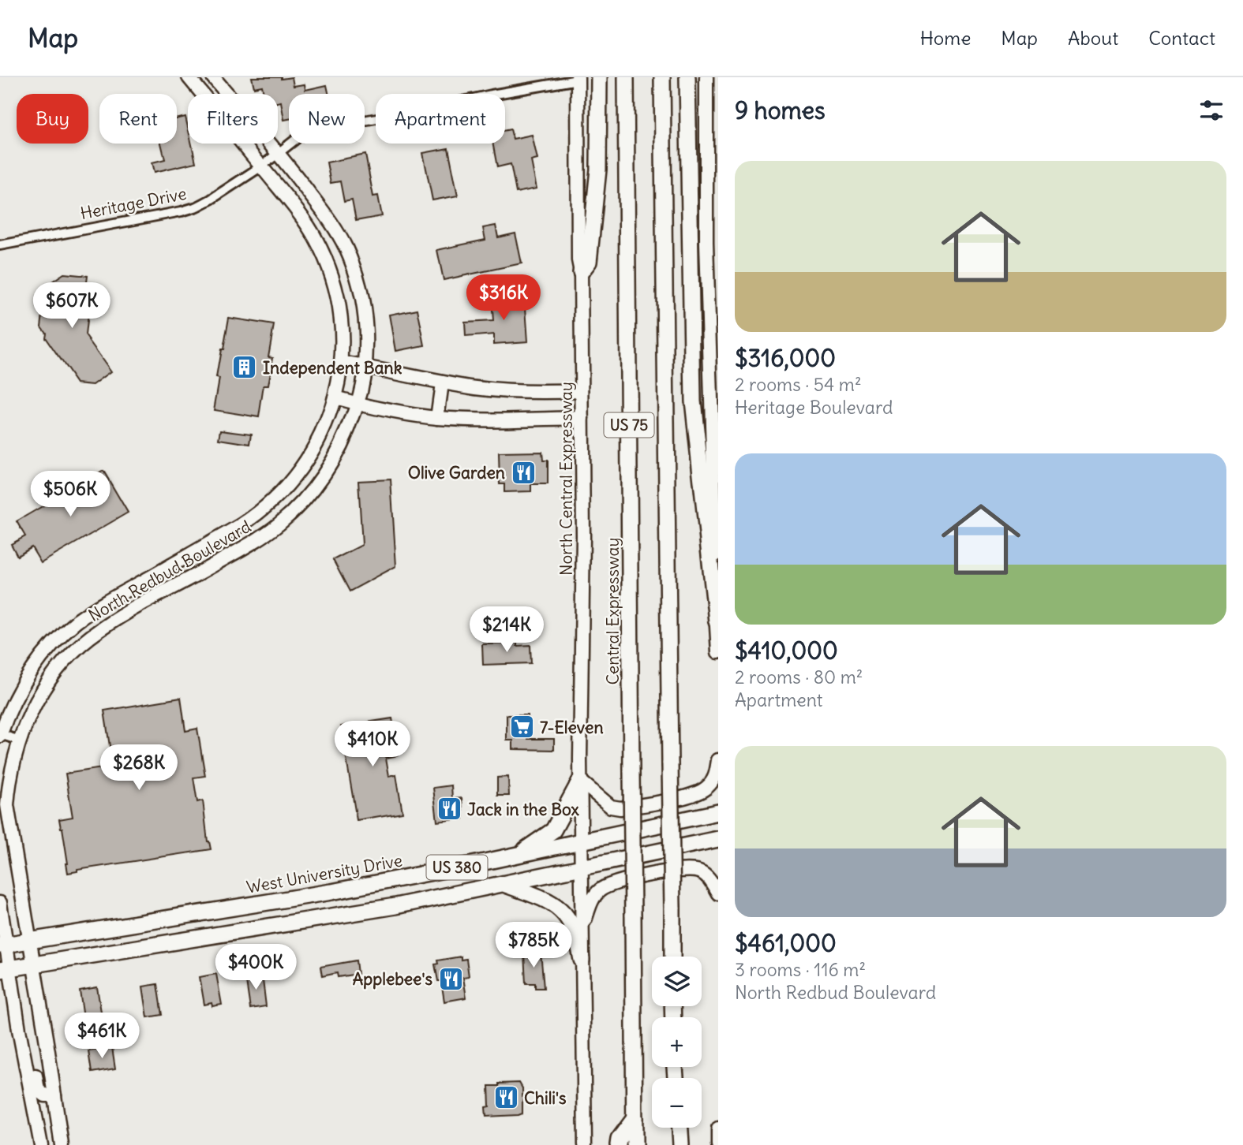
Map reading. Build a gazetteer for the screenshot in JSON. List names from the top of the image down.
{
  "streets": {
    "highway": [
      "US 75",
      "Central Expressway",
      "US 380",
      "West University Drive"
    ],
    "street": ["Heritage Drive", "North Central Expressway", "North Redbud Boulevard"]
  },
  "crossings": [
    ["Heritage Drive", "North Central Expressway"],
    ["Heritage Drive", "North Redbud Boulevard"],
    ["North Central Expressway", "US 380"],
    ["North Central Expressway", "West University Drive"],
    ["North Redbud Boulevard", "US 380"],
    ["North Redbud Boulevard", "West University Drive"]
  ],
  "places": {
    "building": ["Independent Bank"],
    "restaurant": [
      "Olive Garden",
      "Jack in the Box",
      "Applebee's",
      "Chili's"
    ],
    "supermarket": ["7-Eleven"]
  },
  "page": {
    "header": "Map",
    "nav": [
      "Home",
      "Map",
      "About",
      "Contact"
    ],
    "heading": "9 homes",
    "chip": [
      "Buy",
      "Rent",
      "Filters",
      "New",
      "Apartment"
    ],
    "list": [
      {
        "name": "$316,000",
        "note": "2 rooms · 54 m² · Heritage Boulevard"
      },
      {
        "name": "$410,000",
        "note": "2 rooms · 80 m² · Apartment"
      },
      {
        "name": "$461,000",
        "note": "3 rooms · 116 m² · North Redbud Boulevard"
      }
    ],
    "price": [
      "$316K",
      "$607K",
      "$506K",
      "$214K",
      "$410K",
      "$268K",
      "$785K",
      "$400K",
      "$461K"
    ],
    "map_buttons": ["+", "−"]
  }
}
